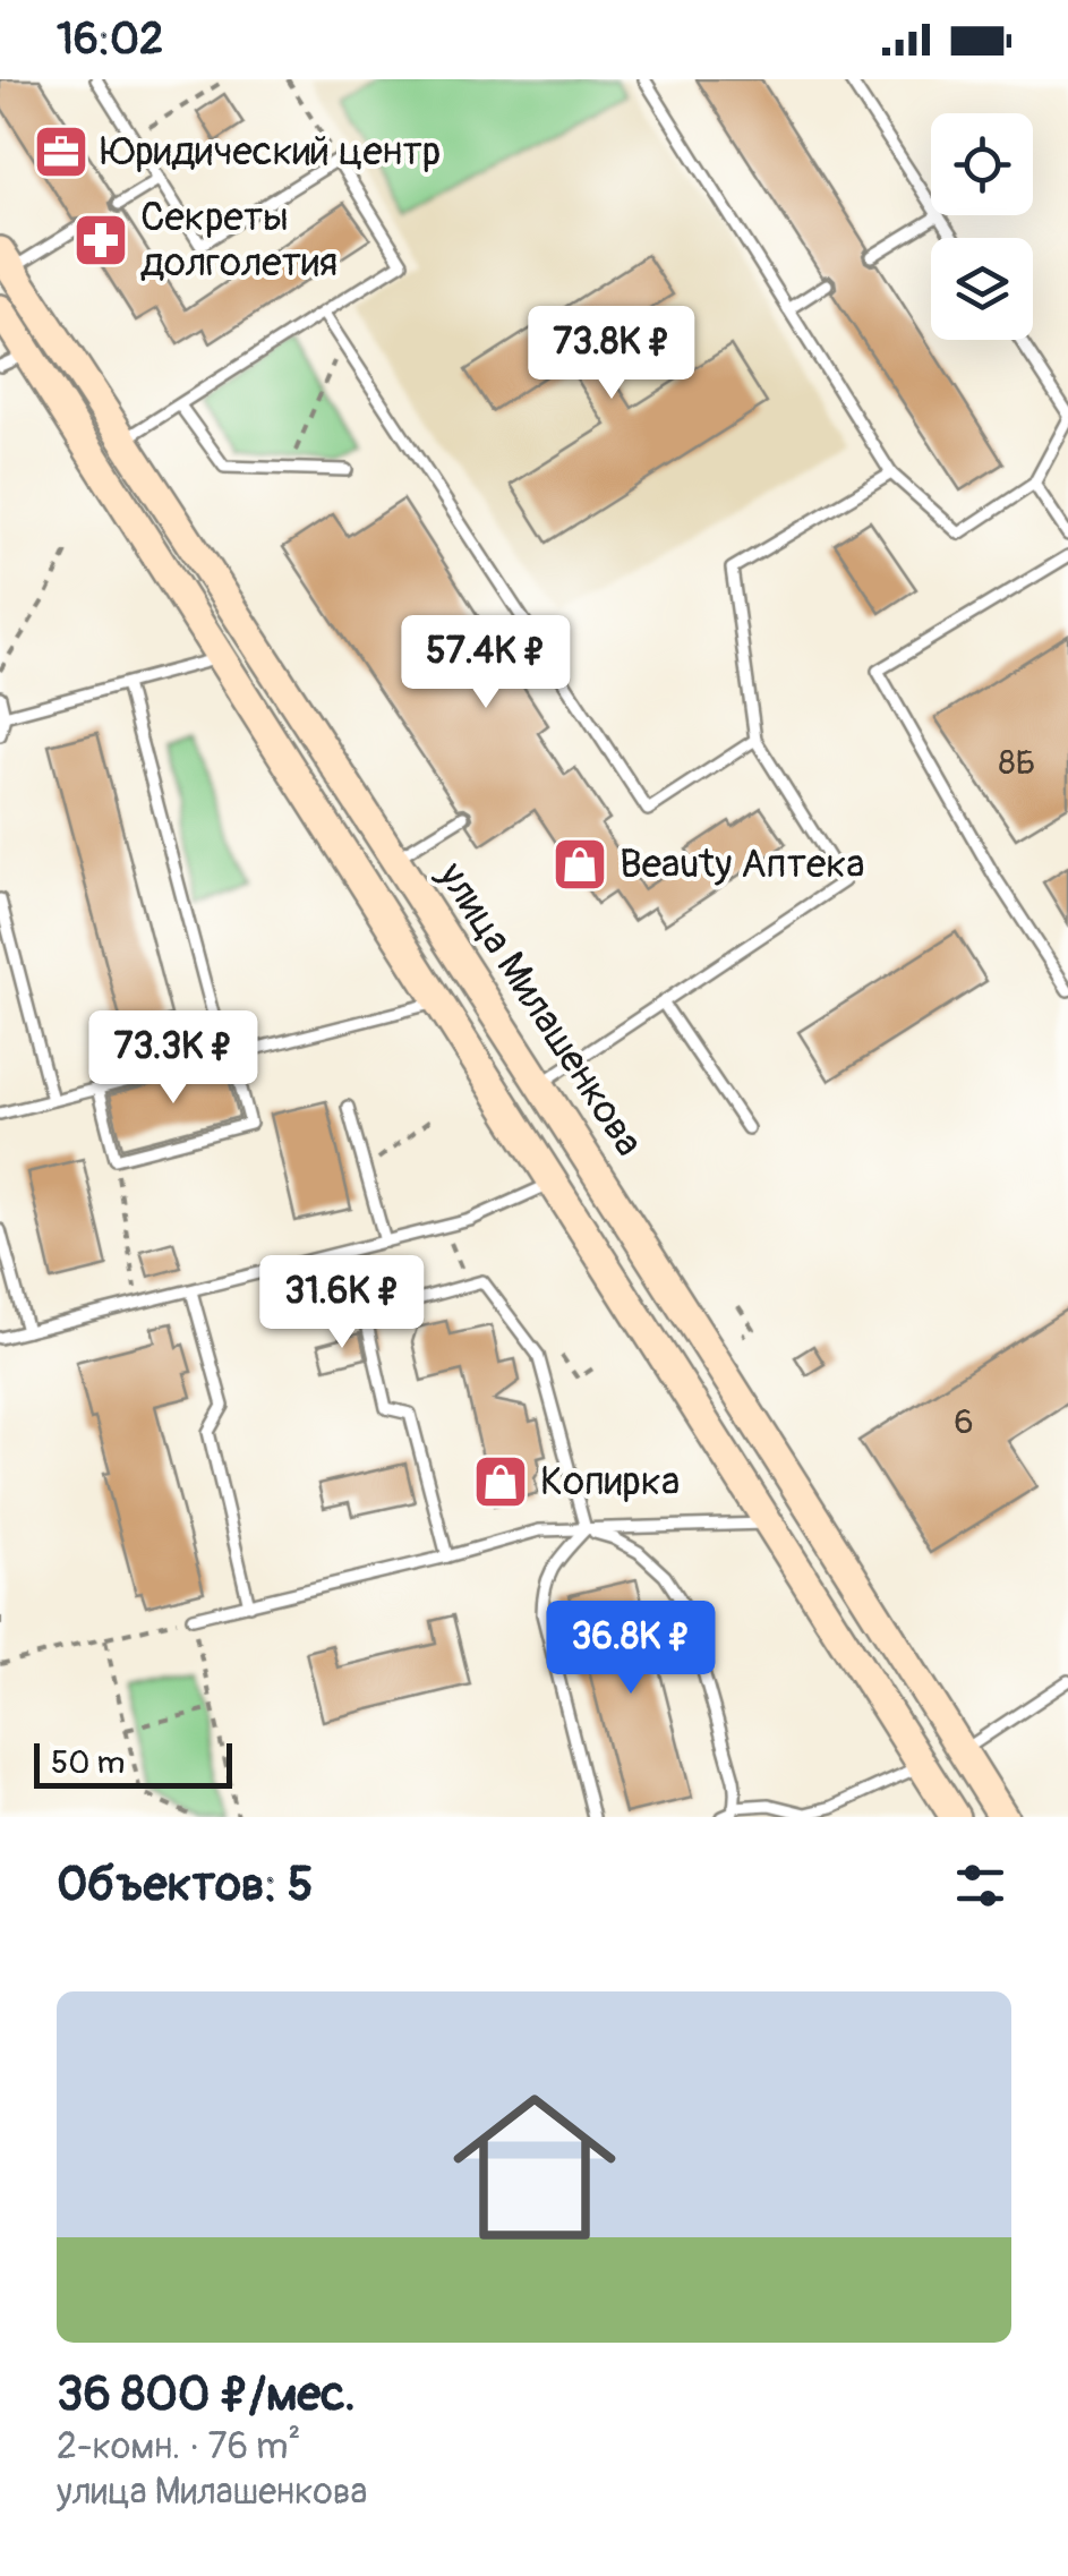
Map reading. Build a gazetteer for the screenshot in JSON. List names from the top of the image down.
{
  "streets": {
    "main road": ["улица Милашенкова"]
  },
  "places": {
    "office": ["Юридический центр"],
    "pharmacy": ["Секреты долголетия"],
    "shop": ["Beauty Аптека", "Копирка"]
  },
  "house_numbers": ["8Б", "6"],
  "scale_bar": "50 m",
  "page": {
    "status": "16:02",
    "price": [
      "73.8K ₽",
      "57.4K ₽",
      "73.3K ₽",
      "31.6K ₽",
      "36.8K ₽"
    ],
    "scale": "50 m",
    "heading": "Объектов: 5",
    "list": [
      {
        "name": "36 800 ₽/мес.",
        "note": "2-комн. · 76 m² · улица Милашенкова"
      }
    ]
  }
}
